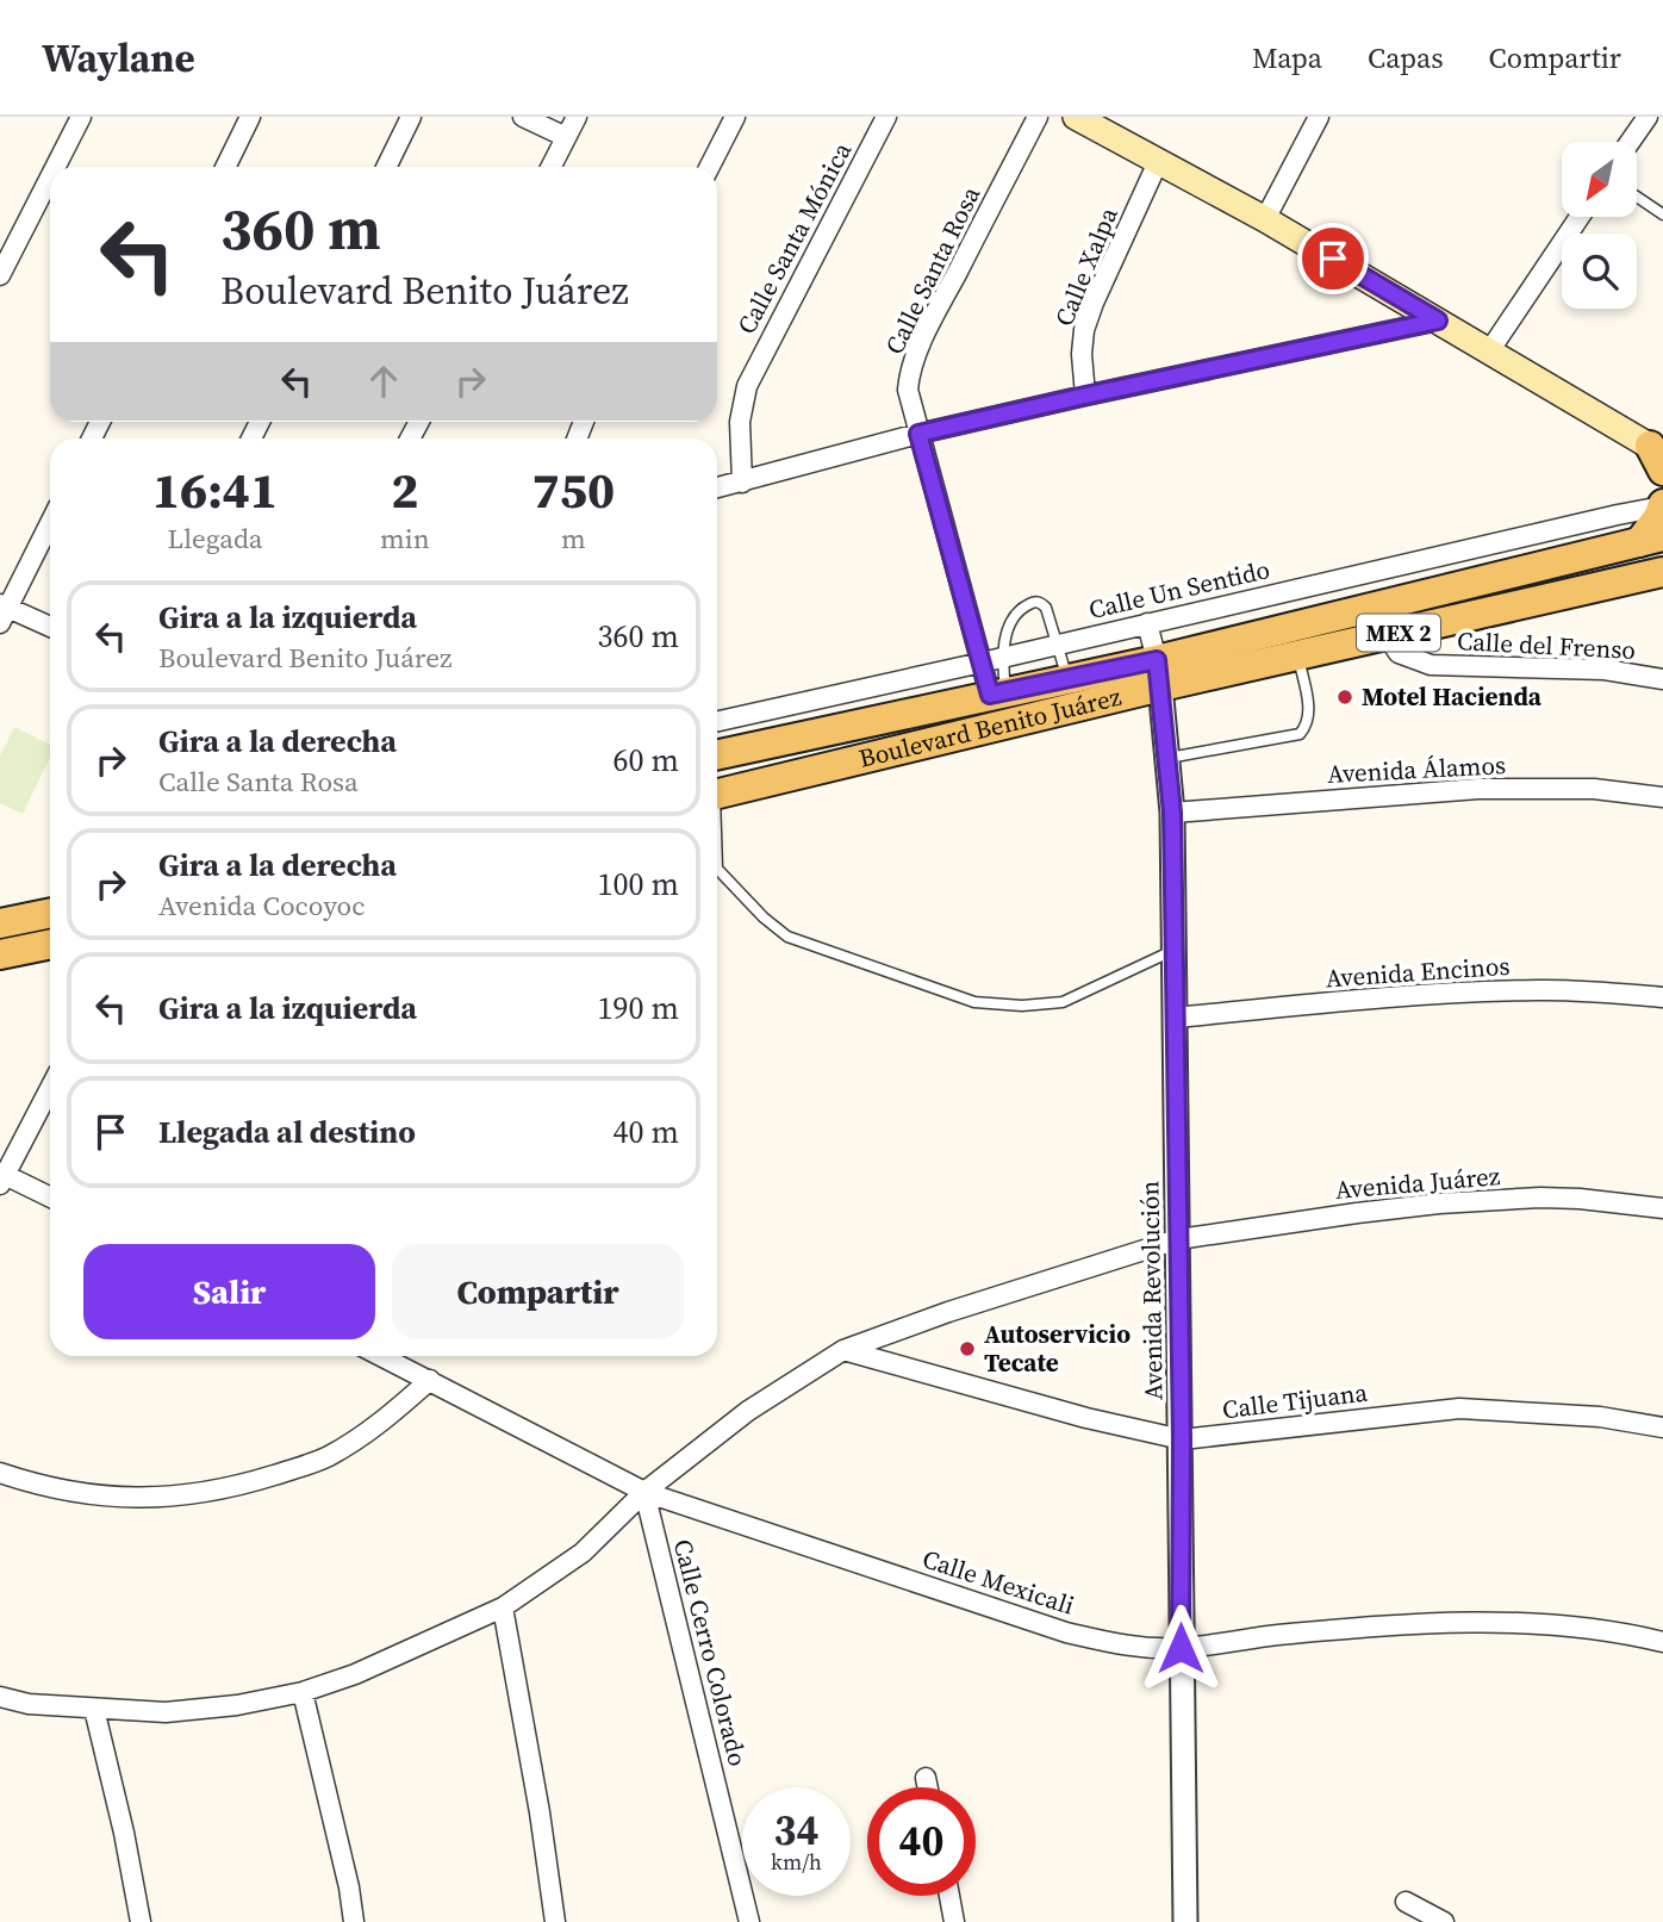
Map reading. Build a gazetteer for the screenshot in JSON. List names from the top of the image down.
{
  "streets": {
    "main road": ["MEX 2", "Boulevard Benito Juárez"],
    "street": [
      "Calle Santa Mónica",
      "Calle Xalpa",
      "Calle Santa Rosa",
      "Calle Un Sentido",
      "Calle del Frenso",
      "Avenida Álamos",
      "Avenida Encinos",
      "Avenida Juárez",
      "Avenida Revolución",
      "Calle Tijuana",
      "Calle Mexicali",
      "Calle Cerro Colorado"
    ]
  },
  "crossings": [
    ["Calle Santa Rosa", "Calle Un Sentido"],
    ["Calle Santa Rosa", "Boulevard Benito Juárez"],
    ["Calle del Frenso", "Boulevard Benito Juárez"],
    ["Boulevard Benito Juárez", "Avenida Revolución"],
    ["Avenida Álamos", "Avenida Revolución"],
    ["Avenida Encinos", "Avenida Revolución"],
    ["Avenida Juárez", "Avenida Revolución"],
    ["Avenida Juárez", "Calle Tijuana"],
    ["Avenida Juárez", "Calle Mexicali"],
    ["Avenida Juárez", "Calle Cerro Colorado"],
    ["Avenida Revolución", "Calle Tijuana"],
    ["Avenida Revolución", "Calle Mexicali"],
    ["Calle Mexicali", "Calle Cerro Colorado"]
  ],
  "places": ["Motel Hacienda", "Autoservicio Tecate"],
  "north": "bottom left",
  "page": {
    "header": "Waylane",
    "nav": ["Mapa", "Capas", "Compartir"],
    "turn": ["360 m", "Boulevard Benito Juárez"],
    "eta": [
      "16:41",
      "Llegada",
      "2",
      "min",
      "750",
      "m"
    ],
    "list": [
      {
        "name": "Gira a la izquierda",
        "note": "Boulevard Benito Juárez",
        "value": "360 m"
      },
      {
        "name": "Gira a la derecha",
        "note": "Calle Santa Rosa",
        "value": "60 m"
      },
      {
        "name": "Gira a la derecha",
        "note": "Avenida Cocoyoc",
        "value": "100 m"
      },
      {
        "name": "Gira a la izquierda",
        "value": "190 m"
      },
      {
        "name": "Llegada al destino",
        "value": "40 m"
      }
    ],
    "buttons": ["Salir", "Compartir"],
    "speed": "34 km/h",
    "limit": "40"
  }
}
